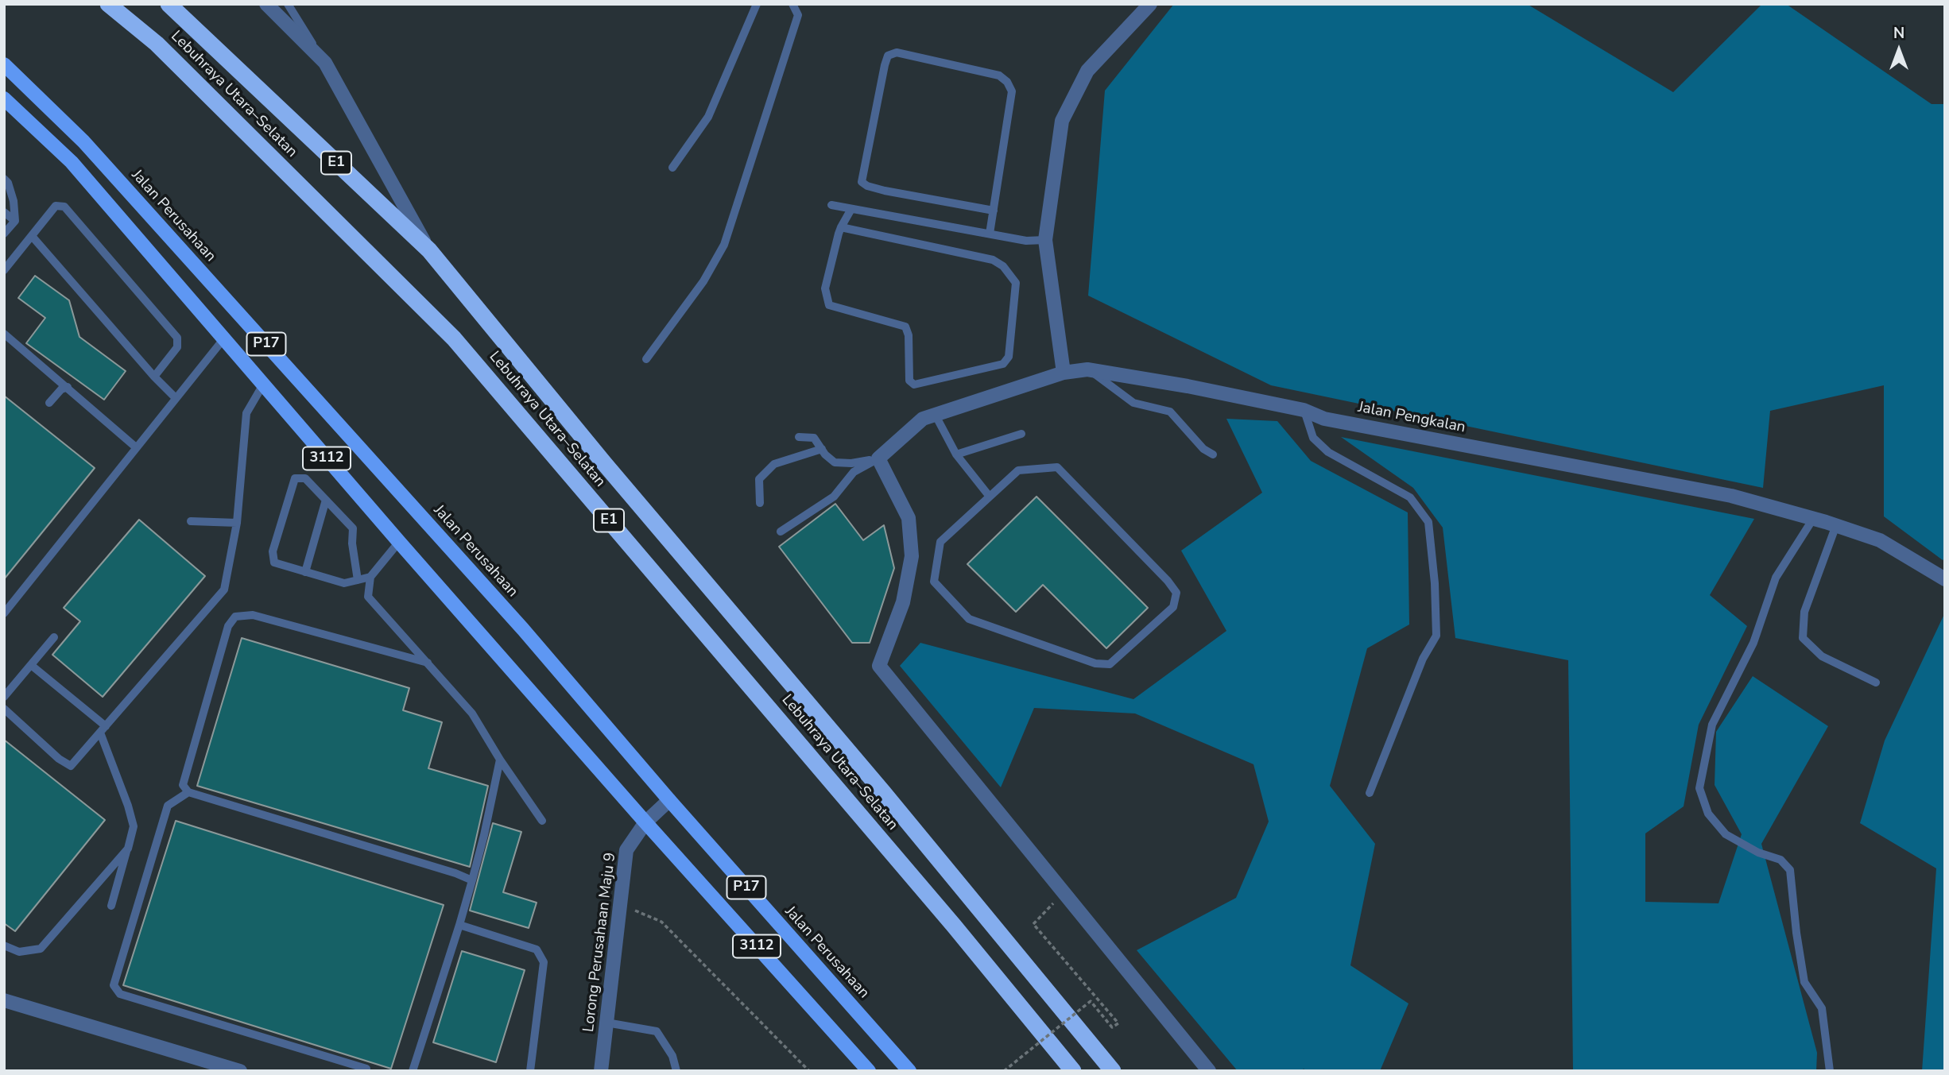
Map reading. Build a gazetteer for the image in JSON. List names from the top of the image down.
{
  "streets": {
    "highway": ["Lebuhraya Utara–Selatan", "E1"],
    "main road": ["Jalan Perusahaan", "P17", "3112"],
    "street": ["Jalan Pengkalan", "Lorong Perusahaan Maju 9"]
  },
  "crossings": [
    ["Jalan Perusahaan", "Lorong Perusahaan Maju 9"],
    ["3112", "Lorong Perusahaan Maju 9"]
  ],
  "north": "top"
}
